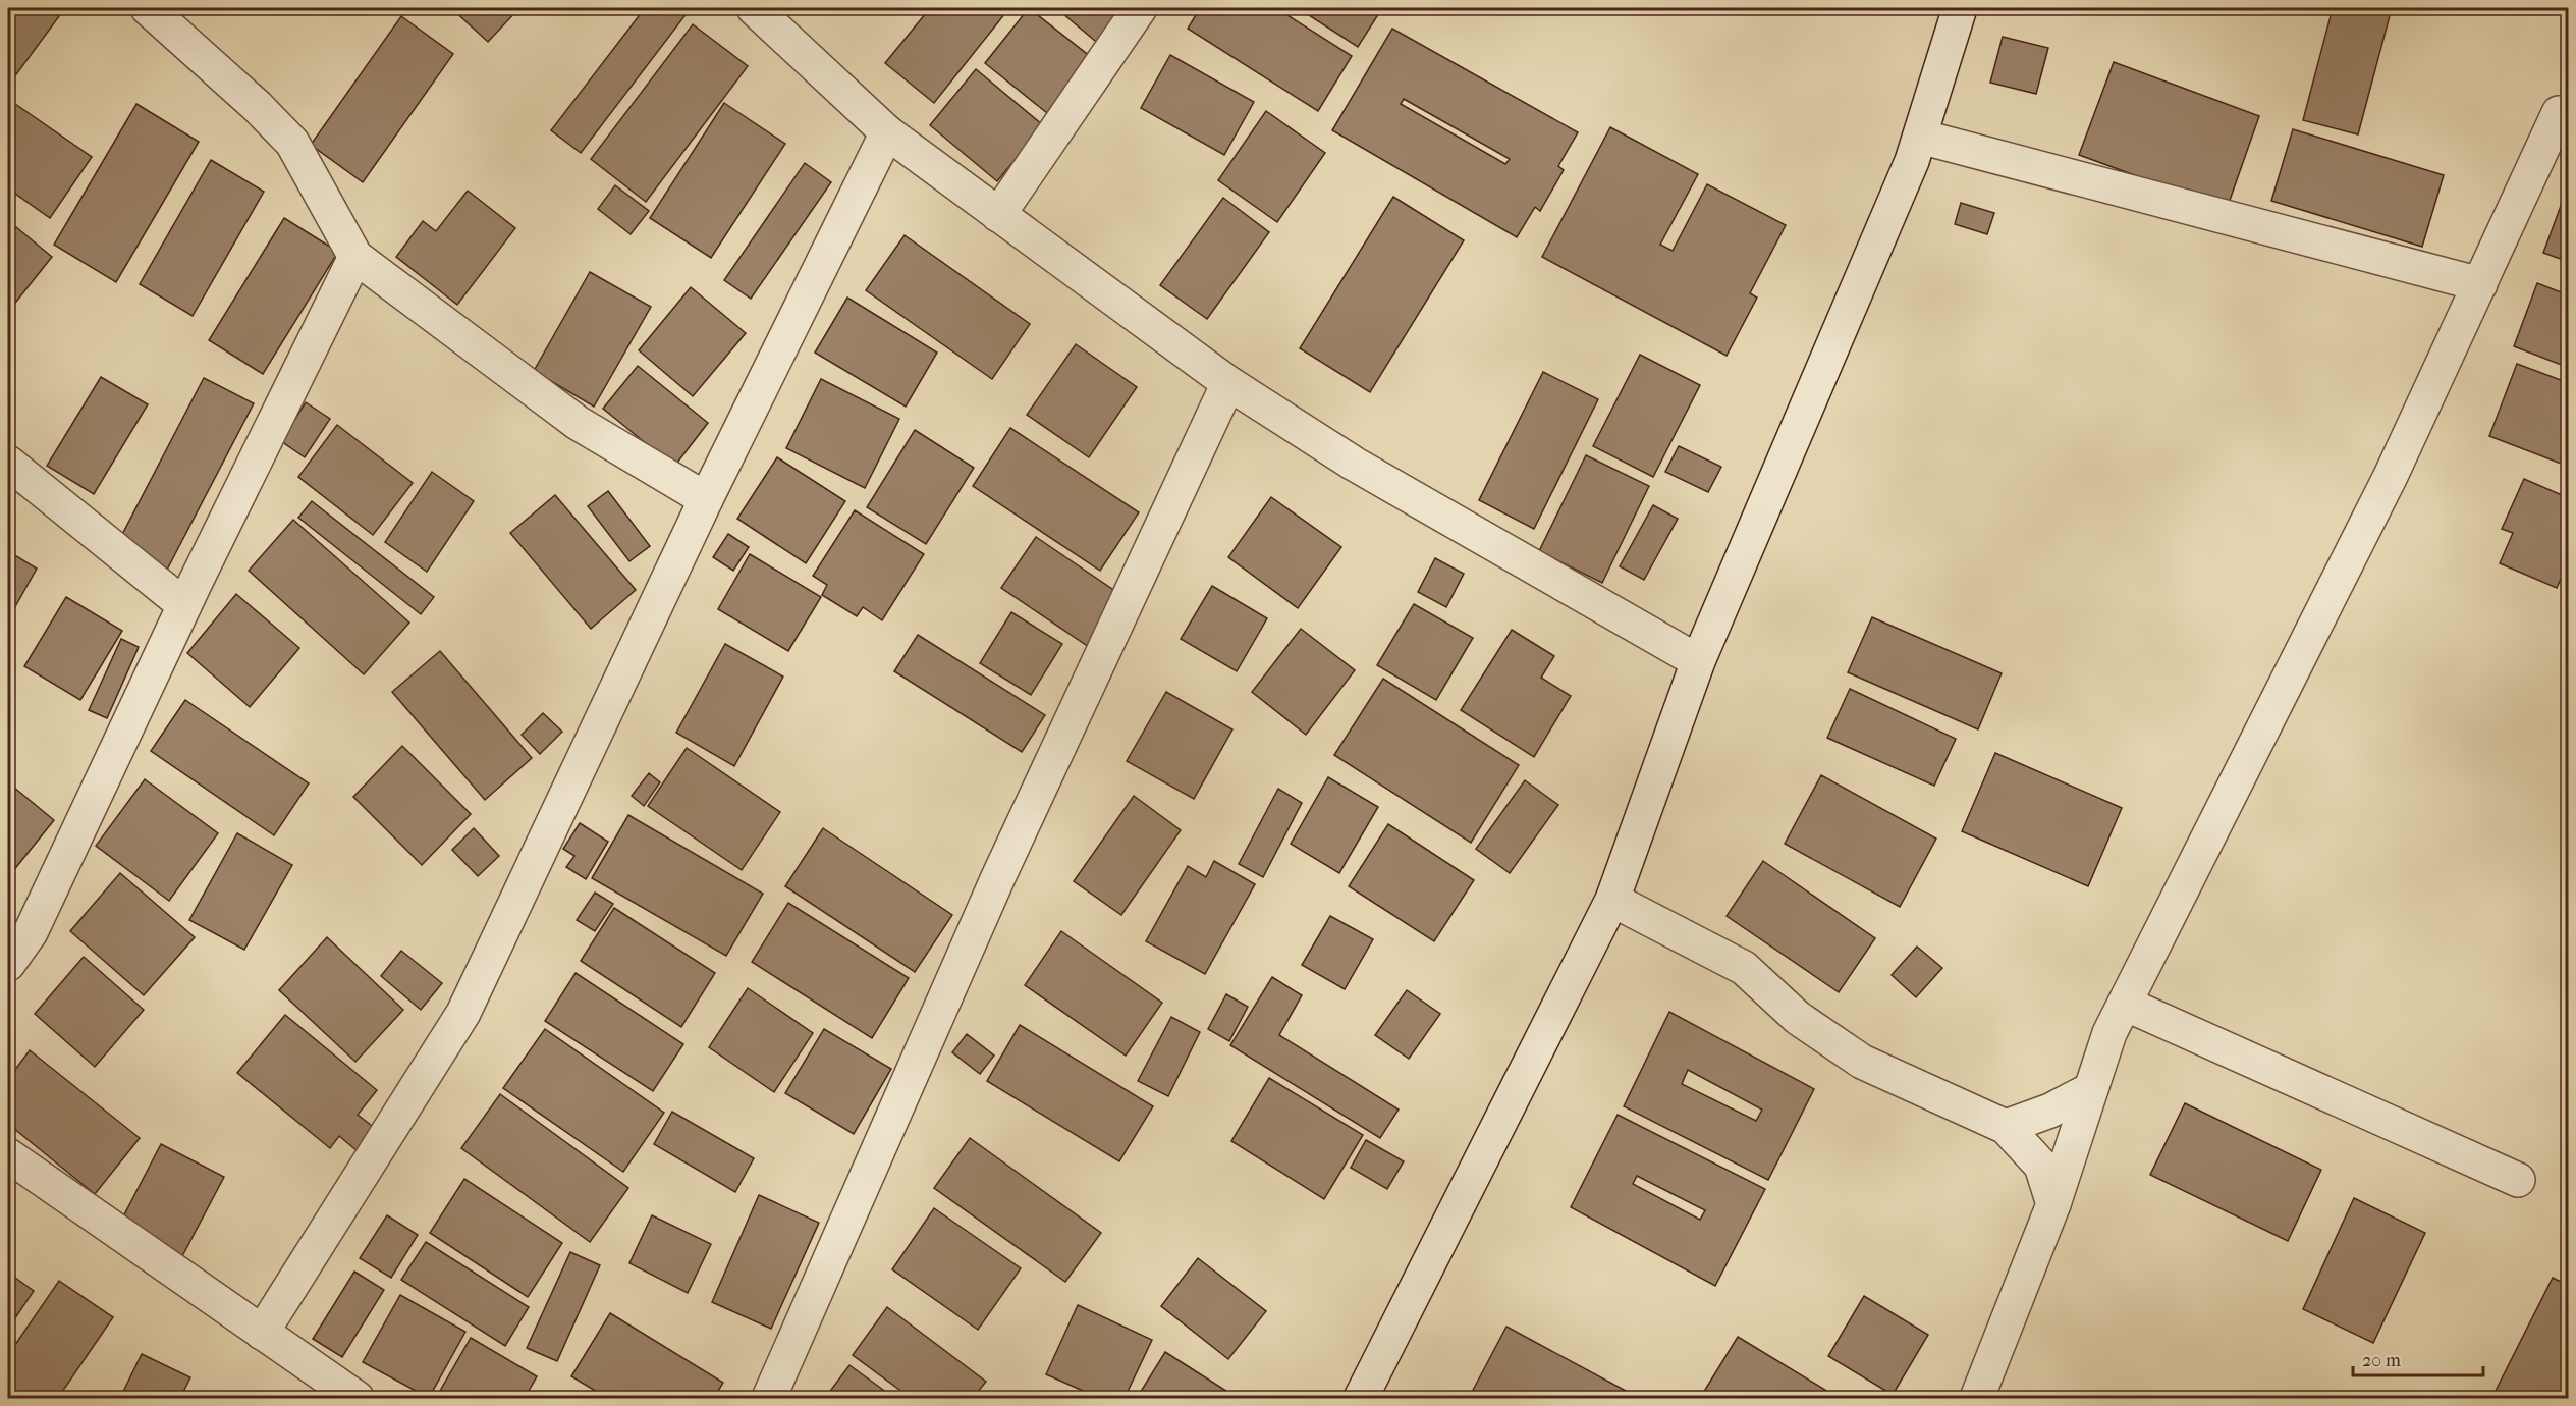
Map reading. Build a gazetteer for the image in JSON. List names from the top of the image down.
{
  "scale_bar": "20 m"
}
